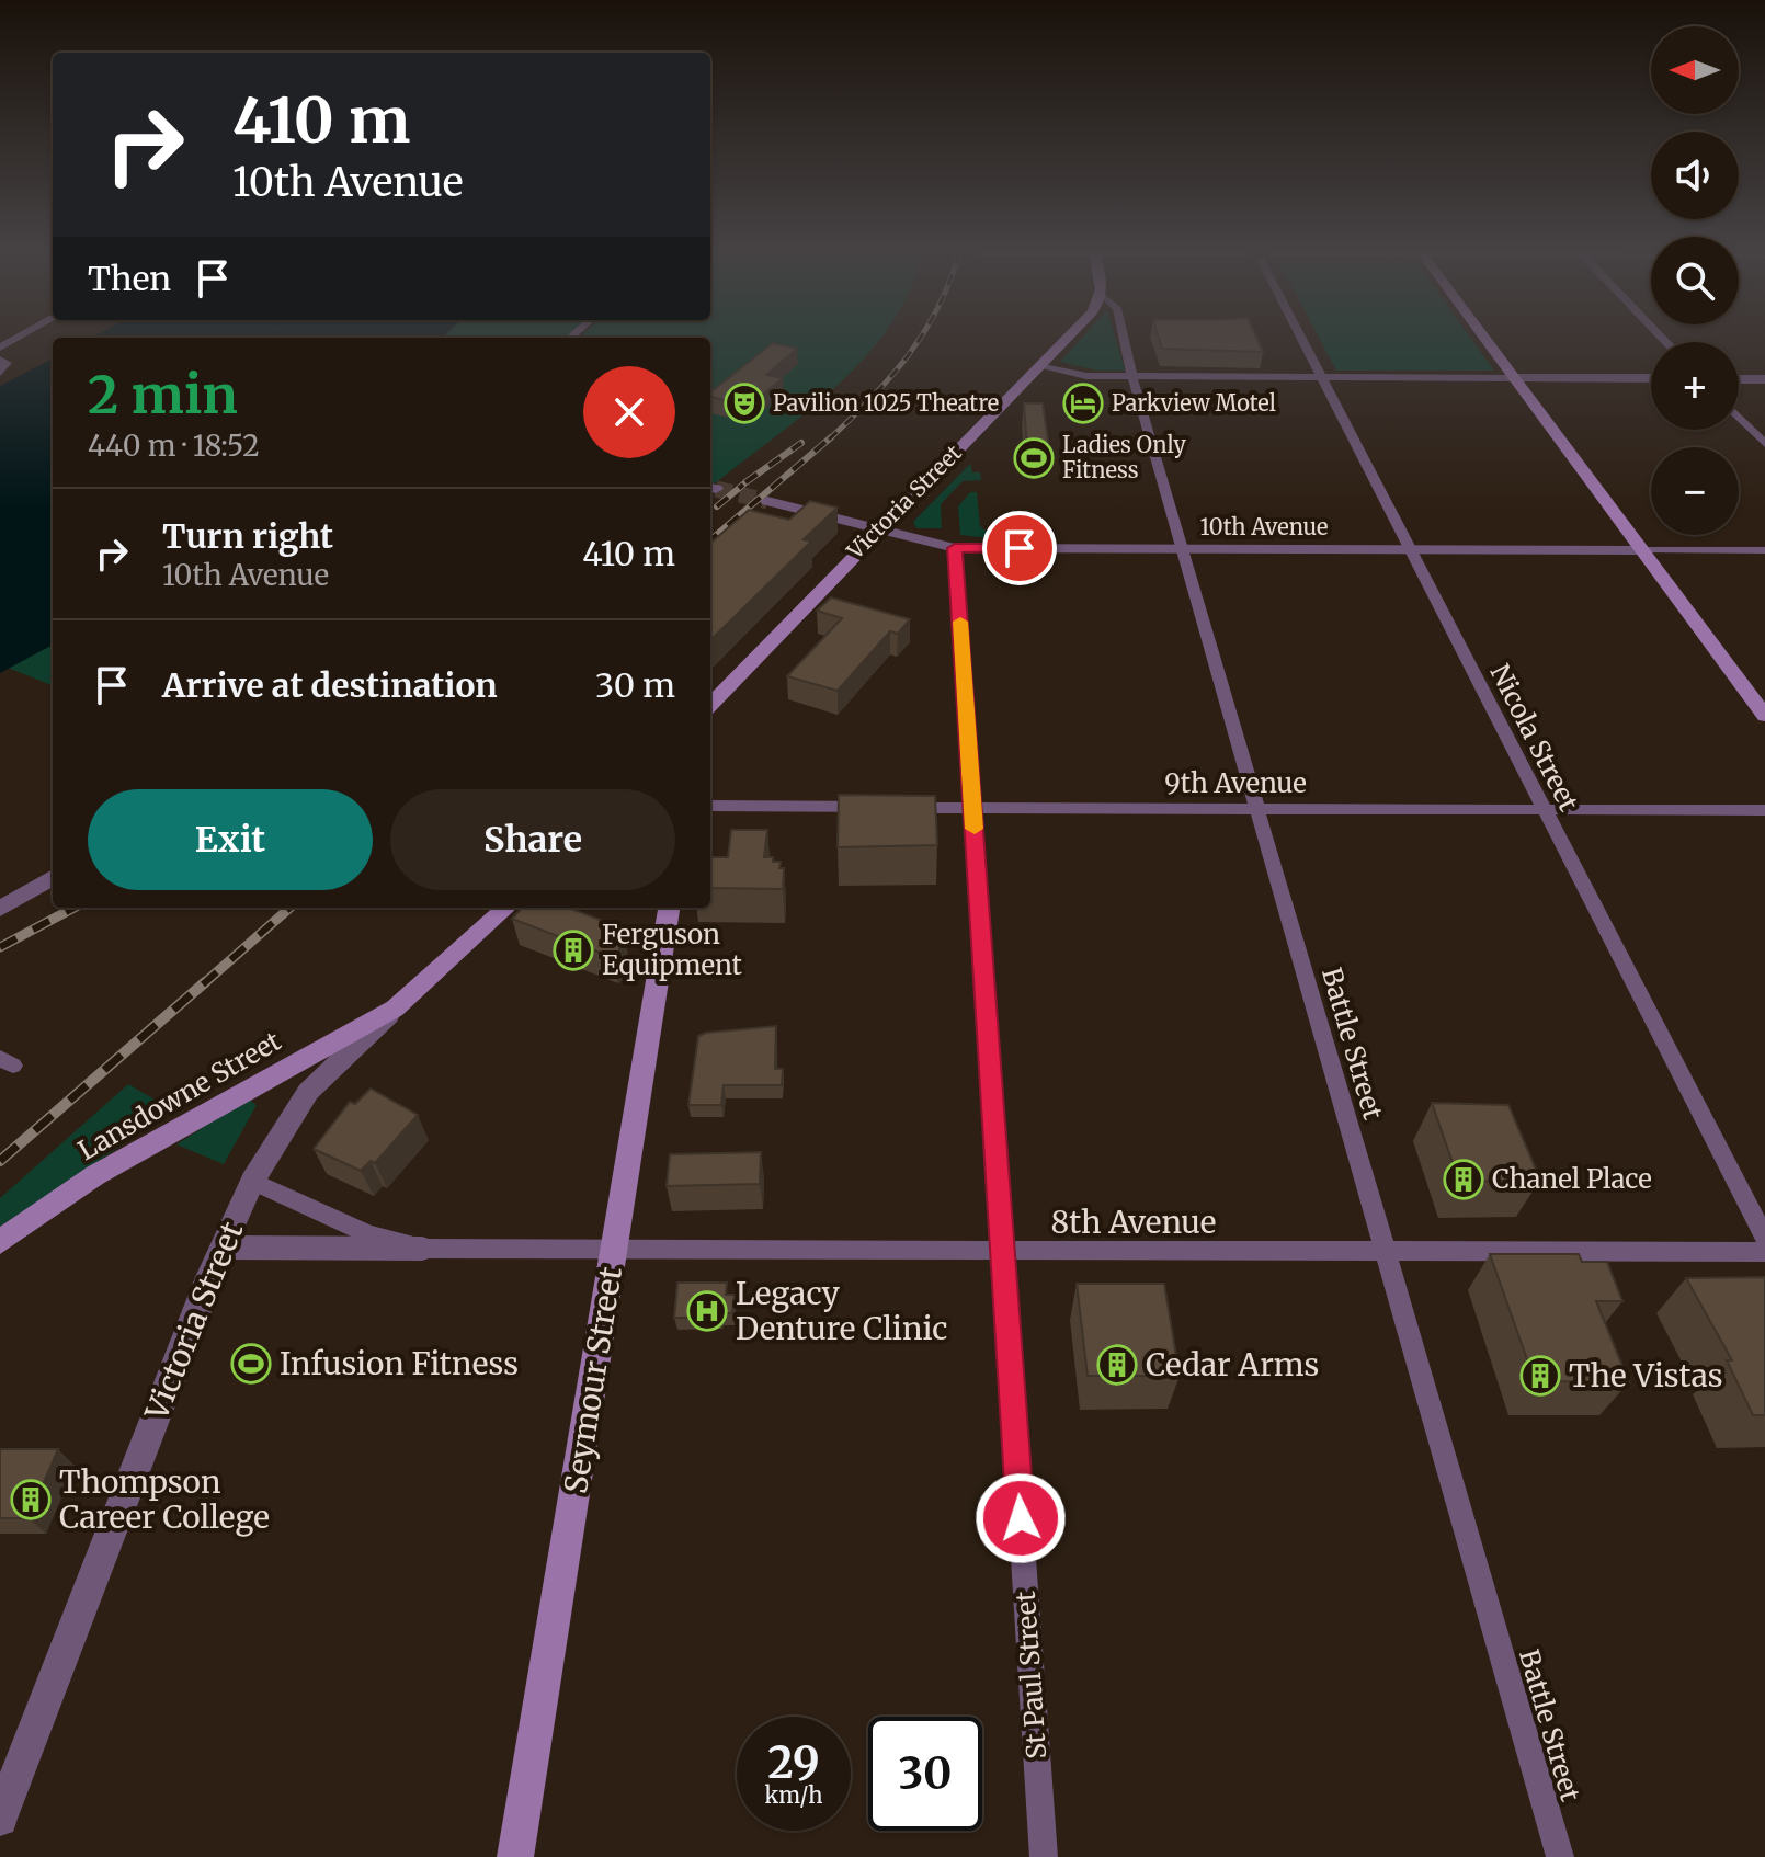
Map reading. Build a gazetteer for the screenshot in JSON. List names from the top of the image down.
{
  "streets": {
    "main road": ["Victoria Street", "Lansdowne Street", "Seymour Street"],
    "street": [
      "10th Avenue",
      "Nicola Street",
      "9th Avenue",
      "Battle Street",
      "8th Avenue",
      "St Paul Street"
    ]
  },
  "crossings": [
    ["Victoria Street", "10th Avenue"],
    ["Victoria Street", "Lansdowne Street"],
    ["Victoria Street", "8th Avenue"],
    ["10th Avenue", "Nicola Street"],
    ["10th Avenue", "Battle Street"],
    ["10th Avenue", "St Paul Street"],
    ["Nicola Street", "9th Avenue"],
    ["9th Avenue", "Battle Street"],
    ["9th Avenue", "St Paul Street"],
    ["Battle Street", "8th Avenue"],
    ["8th Avenue", "Seymour Street"],
    ["8th Avenue", "St Paul Street"]
  ],
  "places": {
    "theatre": ["Pavilion 1025 Theatre"],
    "hotel": ["Parkview Motel"],
    "sports": ["Ladies Only Fitness", "Infusion Fitness"],
    "building": [
      "Ferguson Equipment",
      "Chanel Place",
      "Cedar Arms",
      "The Vistas",
      "Thompson Career College"
    ],
    "hospital": ["Legacy Denture Clinic"]
  },
  "north": "left",
  "page": {
    "map_buttons": ["+", "−"],
    "turn": ["410 m", "10th Avenue"],
    "then": "Then",
    "heading": ["2 min", "440 m · 18:52"],
    "list": [
      {
        "name": "Turn right",
        "note": "10th Avenue",
        "value": "410 m"
      },
      {
        "name": "Arrive at destination",
        "value": "30 m"
      }
    ],
    "buttons": ["Exit", "Share"],
    "speed": "29 km/h",
    "limit": "30"
  }
}
